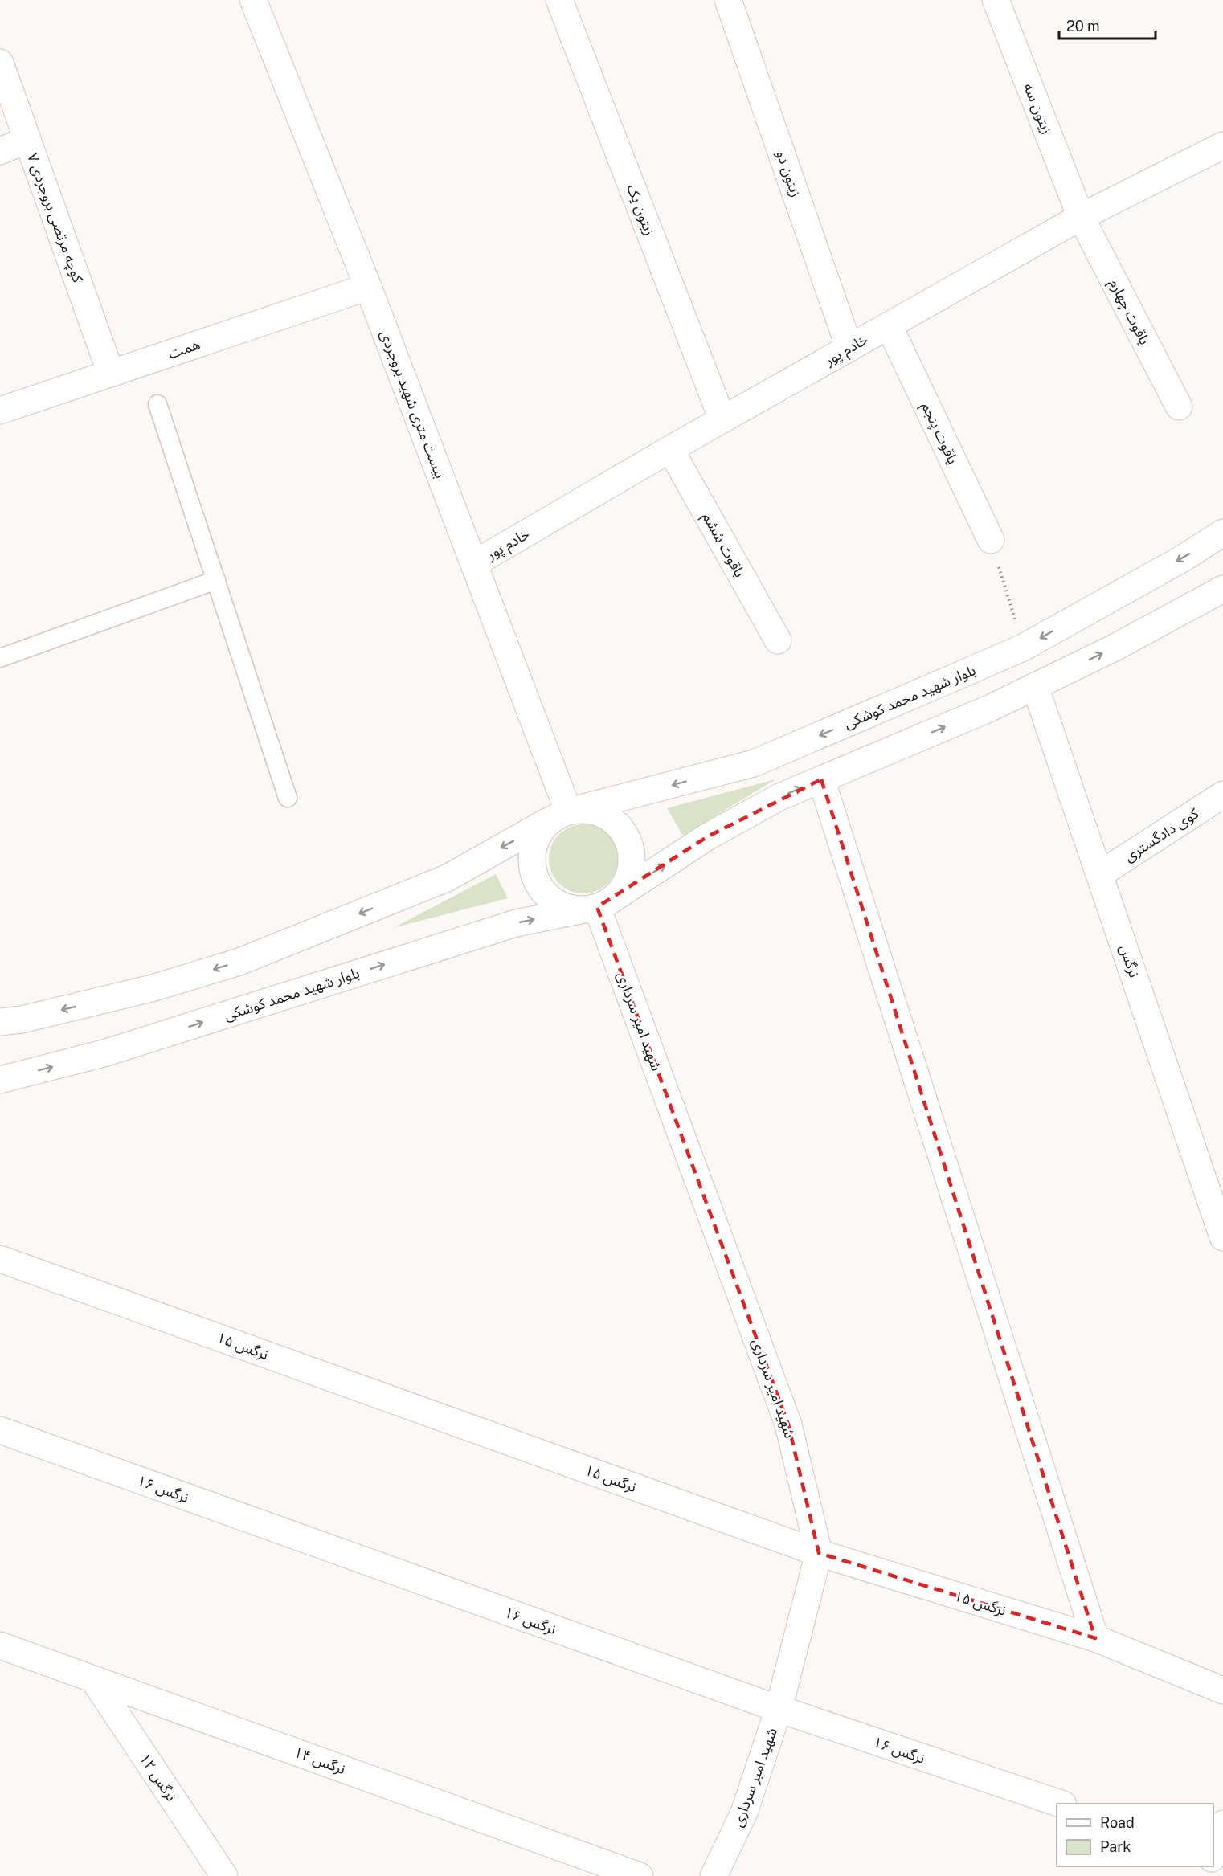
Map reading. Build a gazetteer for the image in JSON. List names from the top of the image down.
{
  "streets": {
    "street": [
      "زیتون سه",
      "زیتون دو",
      "زیتون یک",
      "کوچه مرتضی بروجردی ۷",
      "یاقوت چهارم",
      "همت",
      "خادم پور",
      "بیست متری شهید بروجردی",
      "یاقوت پنجم",
      "یاقوت ششم",
      "بلوار شهید محمد کوشکی",
      "کوی دادگستری",
      "نرگس",
      "شهید امیر سرداری",
      "نرگس ۱۵",
      "نرگس ۱۶",
      "نرگس ۱۴",
      "نرگس ۱۲"
    ]
  },
  "crossings": [
    ["زیتون سه", "یاقوت چهارم"],
    ["زیتون سه", "خادم پور"],
    ["زیتون دو", "خادم پور"],
    ["زیتون یک", "خادم پور"],
    ["کوچه مرتضی بروجردی ۷", "همت"],
    ["یاقوت چهارم", "خادم پور"],
    ["همت", "بیست متری شهید بروجردی"],
    ["خادم پور", "بیست متری شهید بروجردی"],
    ["خادم پور", "یاقوت پنجم"],
    ["خادم پور", "یاقوت ششم"],
    ["بیست متری شهید بروجردی", "بلوار شهید محمد کوشکی"],
    ["بلوار شهید محمد کوشکی", "نرگس"],
    ["بلوار شهید محمد کوشکی", "شهید امیر سرداری"],
    ["کوی دادگستری", "نرگس"],
    ["شهید امیر سرداری", "نرگس ۱۵"],
    ["شهید امیر سرداری", "نرگس ۱۶"],
    ["نرگس ۱۴", "نرگس ۱۲"]
  ],
  "legend": ["Road", "Park"],
  "scale_bar": "20 m"
}
